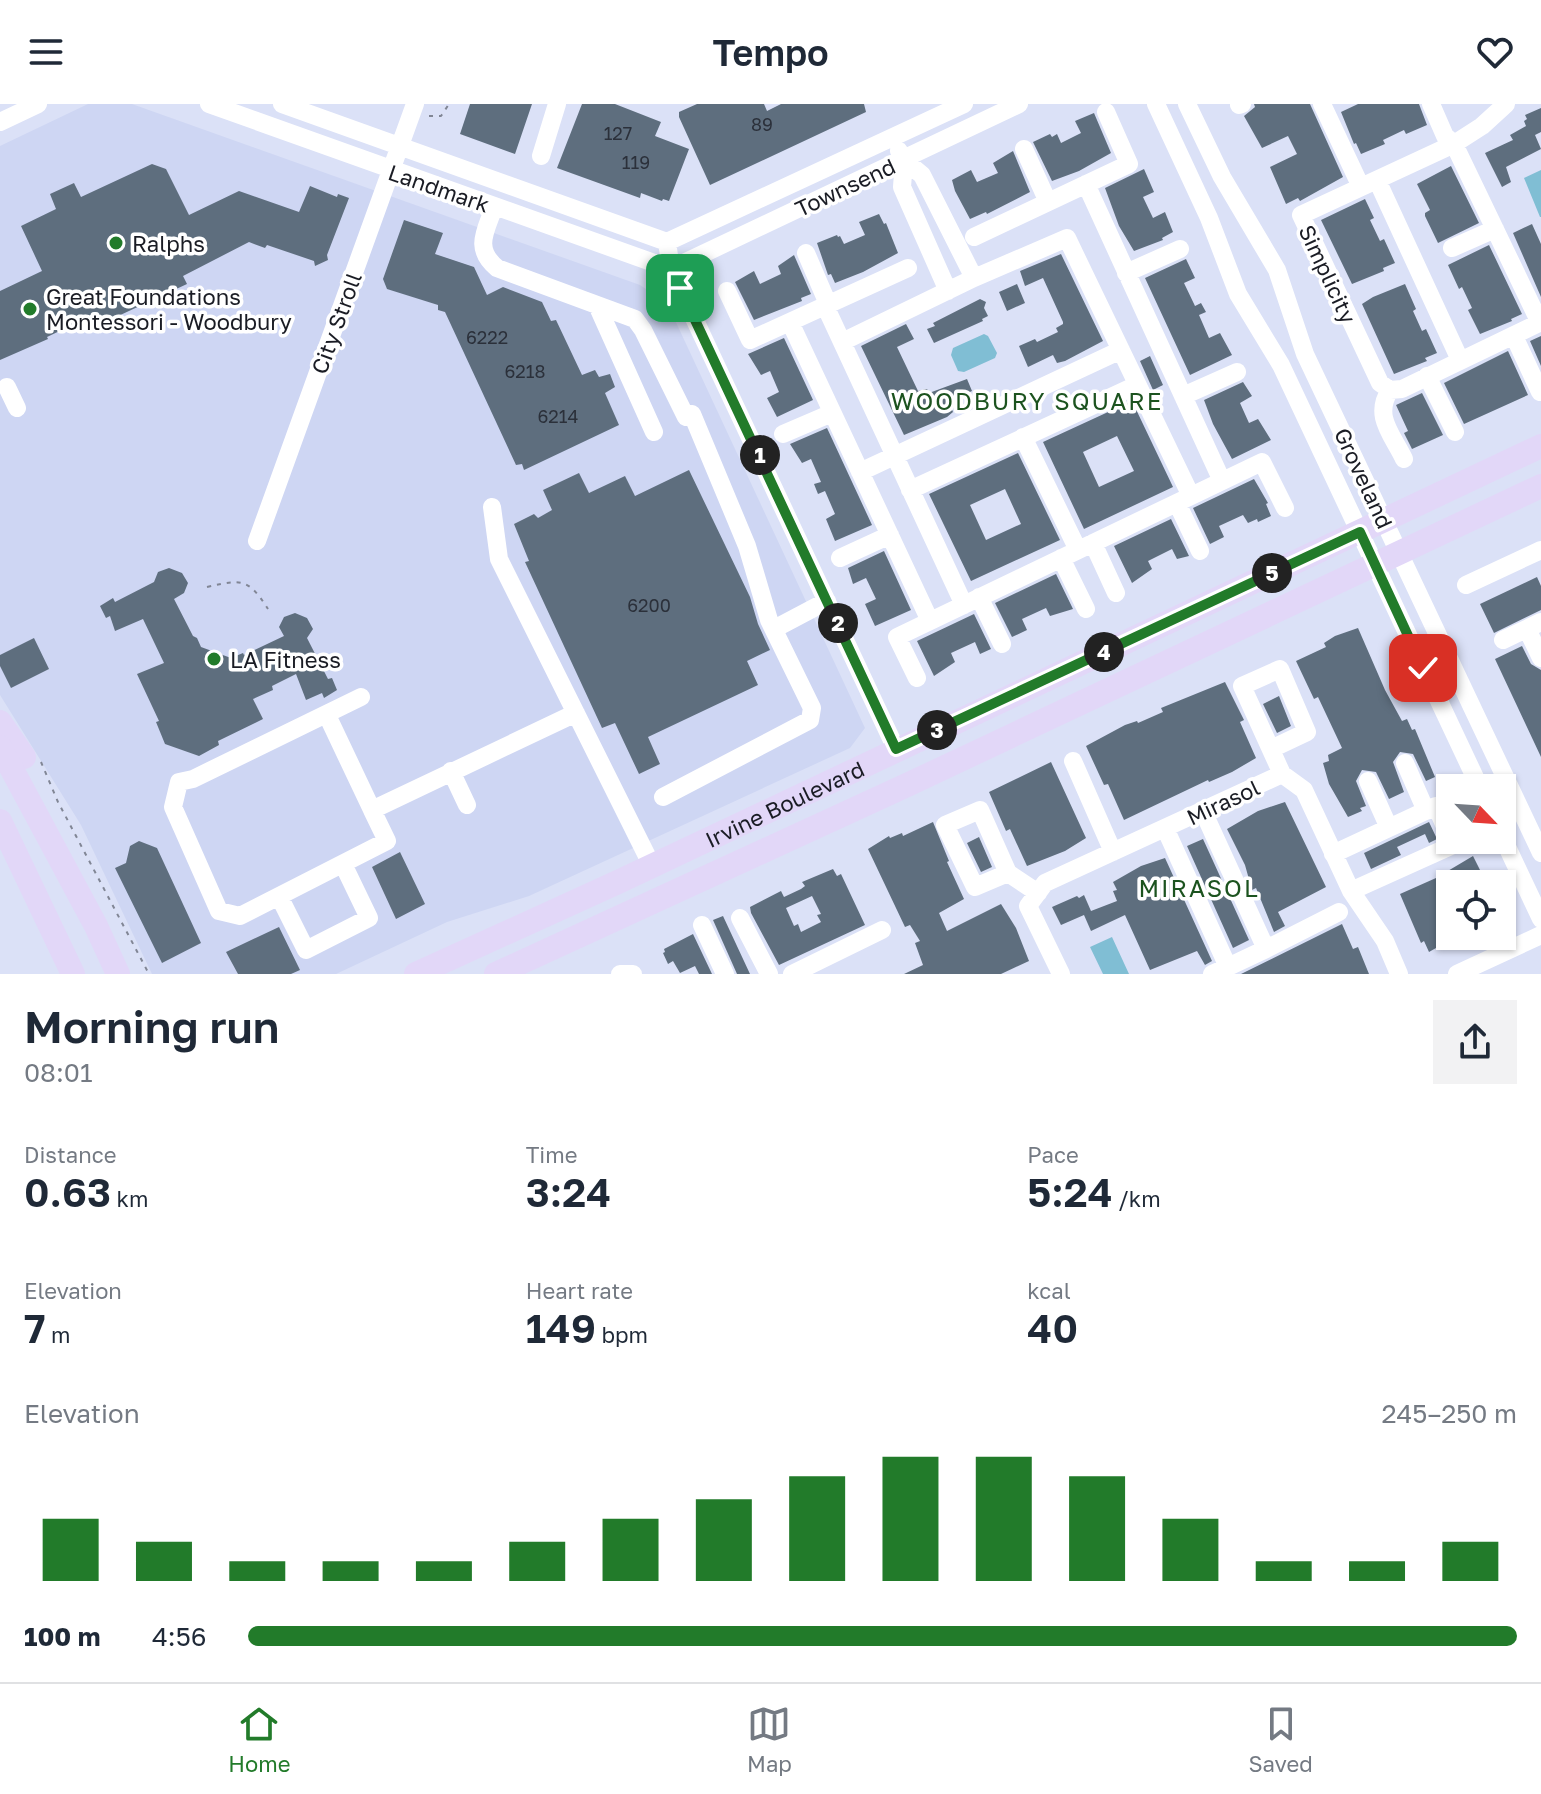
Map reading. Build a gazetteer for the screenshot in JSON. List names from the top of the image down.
{
  "streets": {
    "main road": ["Irvine Boulevard"],
    "street": [
      "Townsend",
      "Landmark",
      "Simplicity",
      "City Stroll",
      "Groveland",
      "Mirasol"
    ]
  },
  "crossings": [
    ["Townsend", "Landmark"],
    ["Landmark", "City Stroll"],
    ["Groveland", "Irvine Boulevard"]
  ],
  "districts": ["WOODBURY SQUARE", "MIRASOL"],
  "places": ["Ralphs", "Great Foundations Montessori - Woodbury", "LA Fitness"],
  "house_numbers": [
    "89",
    "127",
    "119",
    "6222",
    "6218",
    "6214",
    "6200"
  ],
  "north": "bottom right",
  "page": {
    "header": "Tempo",
    "pins": [
      "1",
      "5",
      "2",
      "4",
      "3"
    ],
    "heading": ["Morning run", "08:01"],
    "stats": [
      ["Distance", "0.63 km"],
      ["Time", "3:24"],
      ["Pace", "5:24 /km"],
      ["Elevation", "7 m"],
      ["Heart rate", "149 bpm"],
      ["kcal", "40"]
    ],
    "chart": ["Elevation", "245–250 m"],
    "list": [
      {
        "name": "100 m",
        "note": "4:56"
      }
    ],
    "tabs": ["Home", "Map", "Saved"]
  }
}
